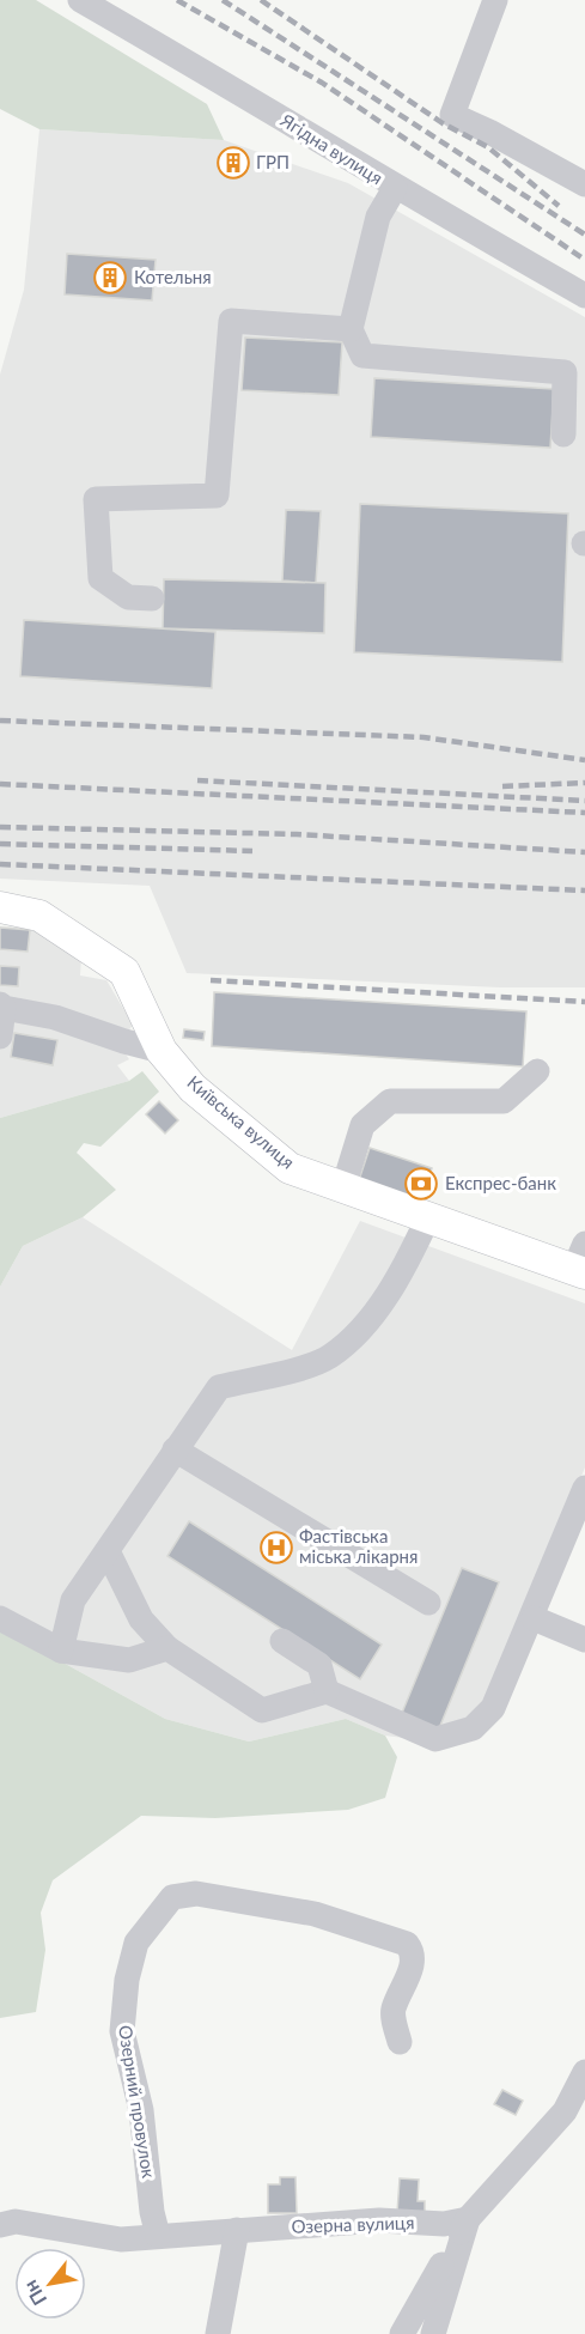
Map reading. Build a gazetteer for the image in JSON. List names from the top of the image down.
{
  "streets": {
    "main road": ["Київська вулиця"],
    "street": ["Ягідна вулиця", "Озерний провулок", "Озерна вулиця"]
  },
  "crossings": [
    ["Озерний провулок", "Озерна вулиця"]
  ],
  "places": {
    "building": ["ГРП", "Котельня"],
    "bank": ["Експрес-банк"],
    "hospital": ["Фастівська міська лікарня"]
  },
  "north": "bottom left"
}
